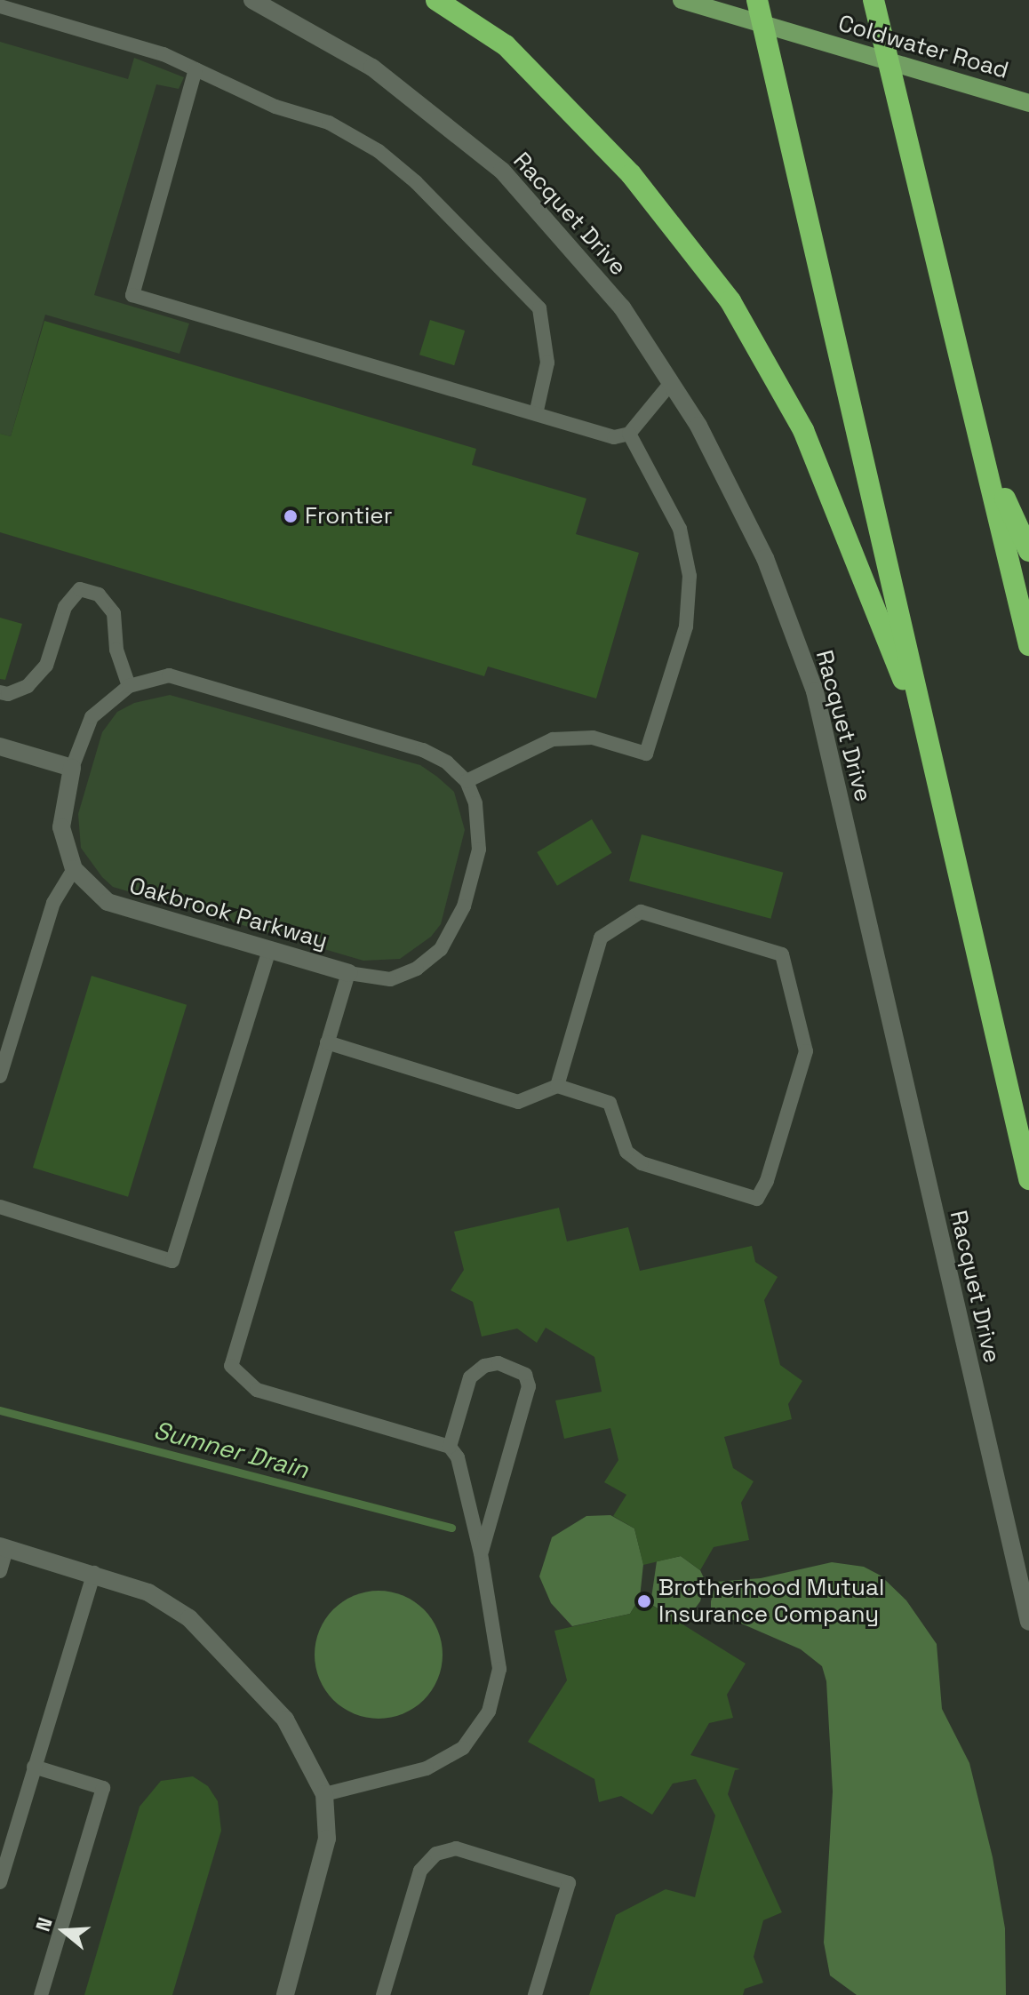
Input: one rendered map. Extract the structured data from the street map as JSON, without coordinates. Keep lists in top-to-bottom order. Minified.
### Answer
{"streets":{"main road":["Coldwater Road"],"street":["Racquet Drive","Oakbrook Parkway"]},"water":["Sumner Drain"],"places":["Frontier","Brotherhood Mutual Insurance Company"],"north":"left"}
